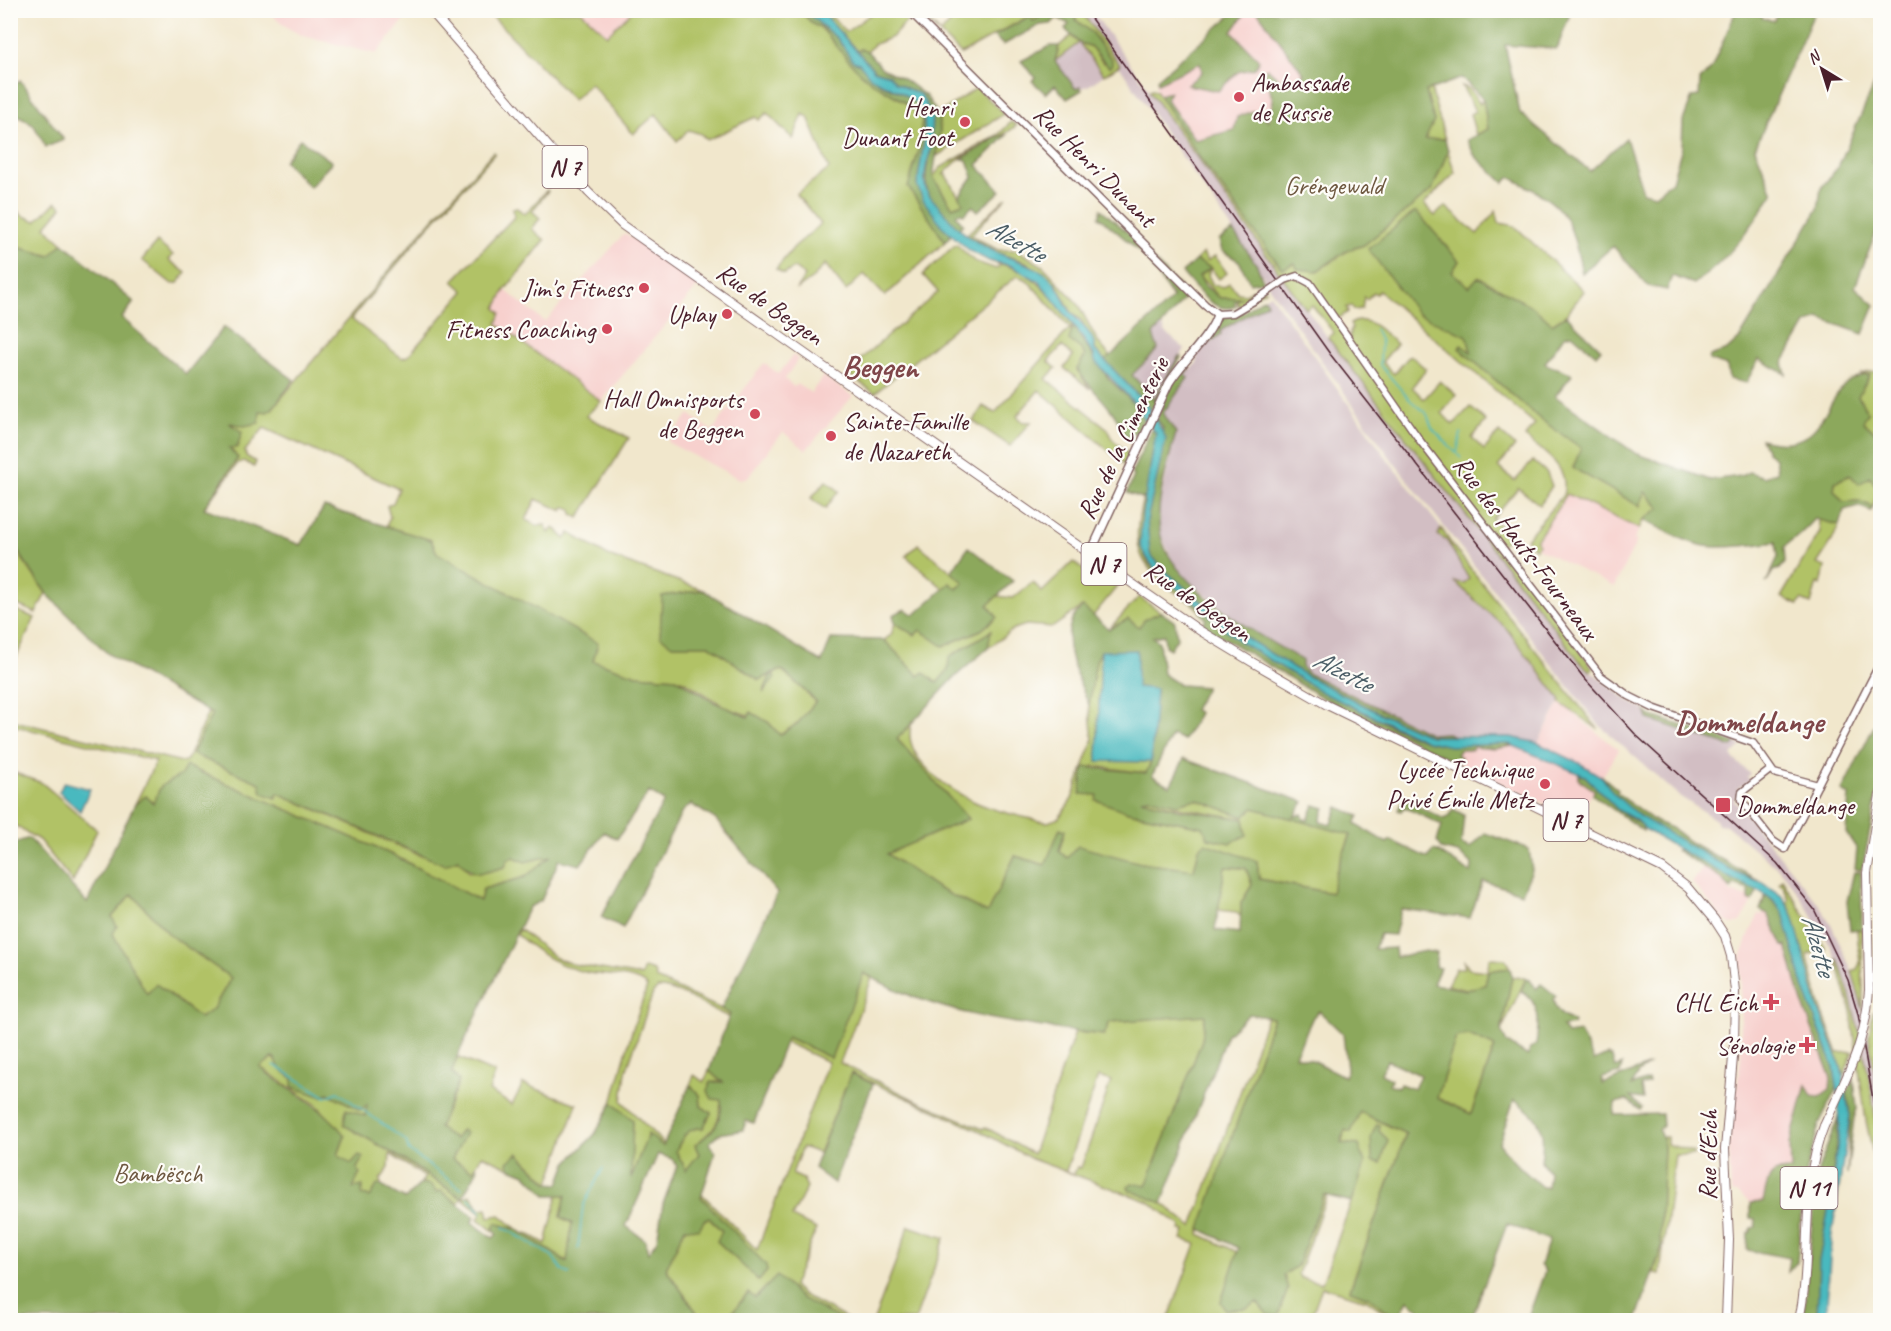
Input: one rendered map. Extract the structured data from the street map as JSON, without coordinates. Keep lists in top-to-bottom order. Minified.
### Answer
{"streets":{"main road":["Rue Henri Dunant","N 7","Rue de Beggen","Rue de la Cimenterie","Rue d'Eich","N 11"],"street":["Rue des Hauts-Fourneaux"]},"crossings":[["Rue Henri Dunant","Rue de la Cimenterie"],["Rue Henri Dunant","Rue des Hauts-Fourneaux"],["Rue de Beggen","Rue de la Cimenterie"],["Rue de Beggen","Rue d'Eich"],["Rue de la Cimenterie","Rue des Hauts-Fourneaux"]],"districts":["Beggen","Dommeldange"],"water":["Alzette"],"parks":["Gréngewald","Bambësch"],"places":{"other":["Ambassade de Russie","Henri Dunant Foot","Jim's Fitness","Uplay","Fitness Coaching","Hall Omnisports de Beggen","Sainte-Famille de Nazareth","Lycée Technique Privé Émile Metz"],"transit":["Dommeldange"],"health":["CHL Eich","Sénologie"]},"north":"top left"}
